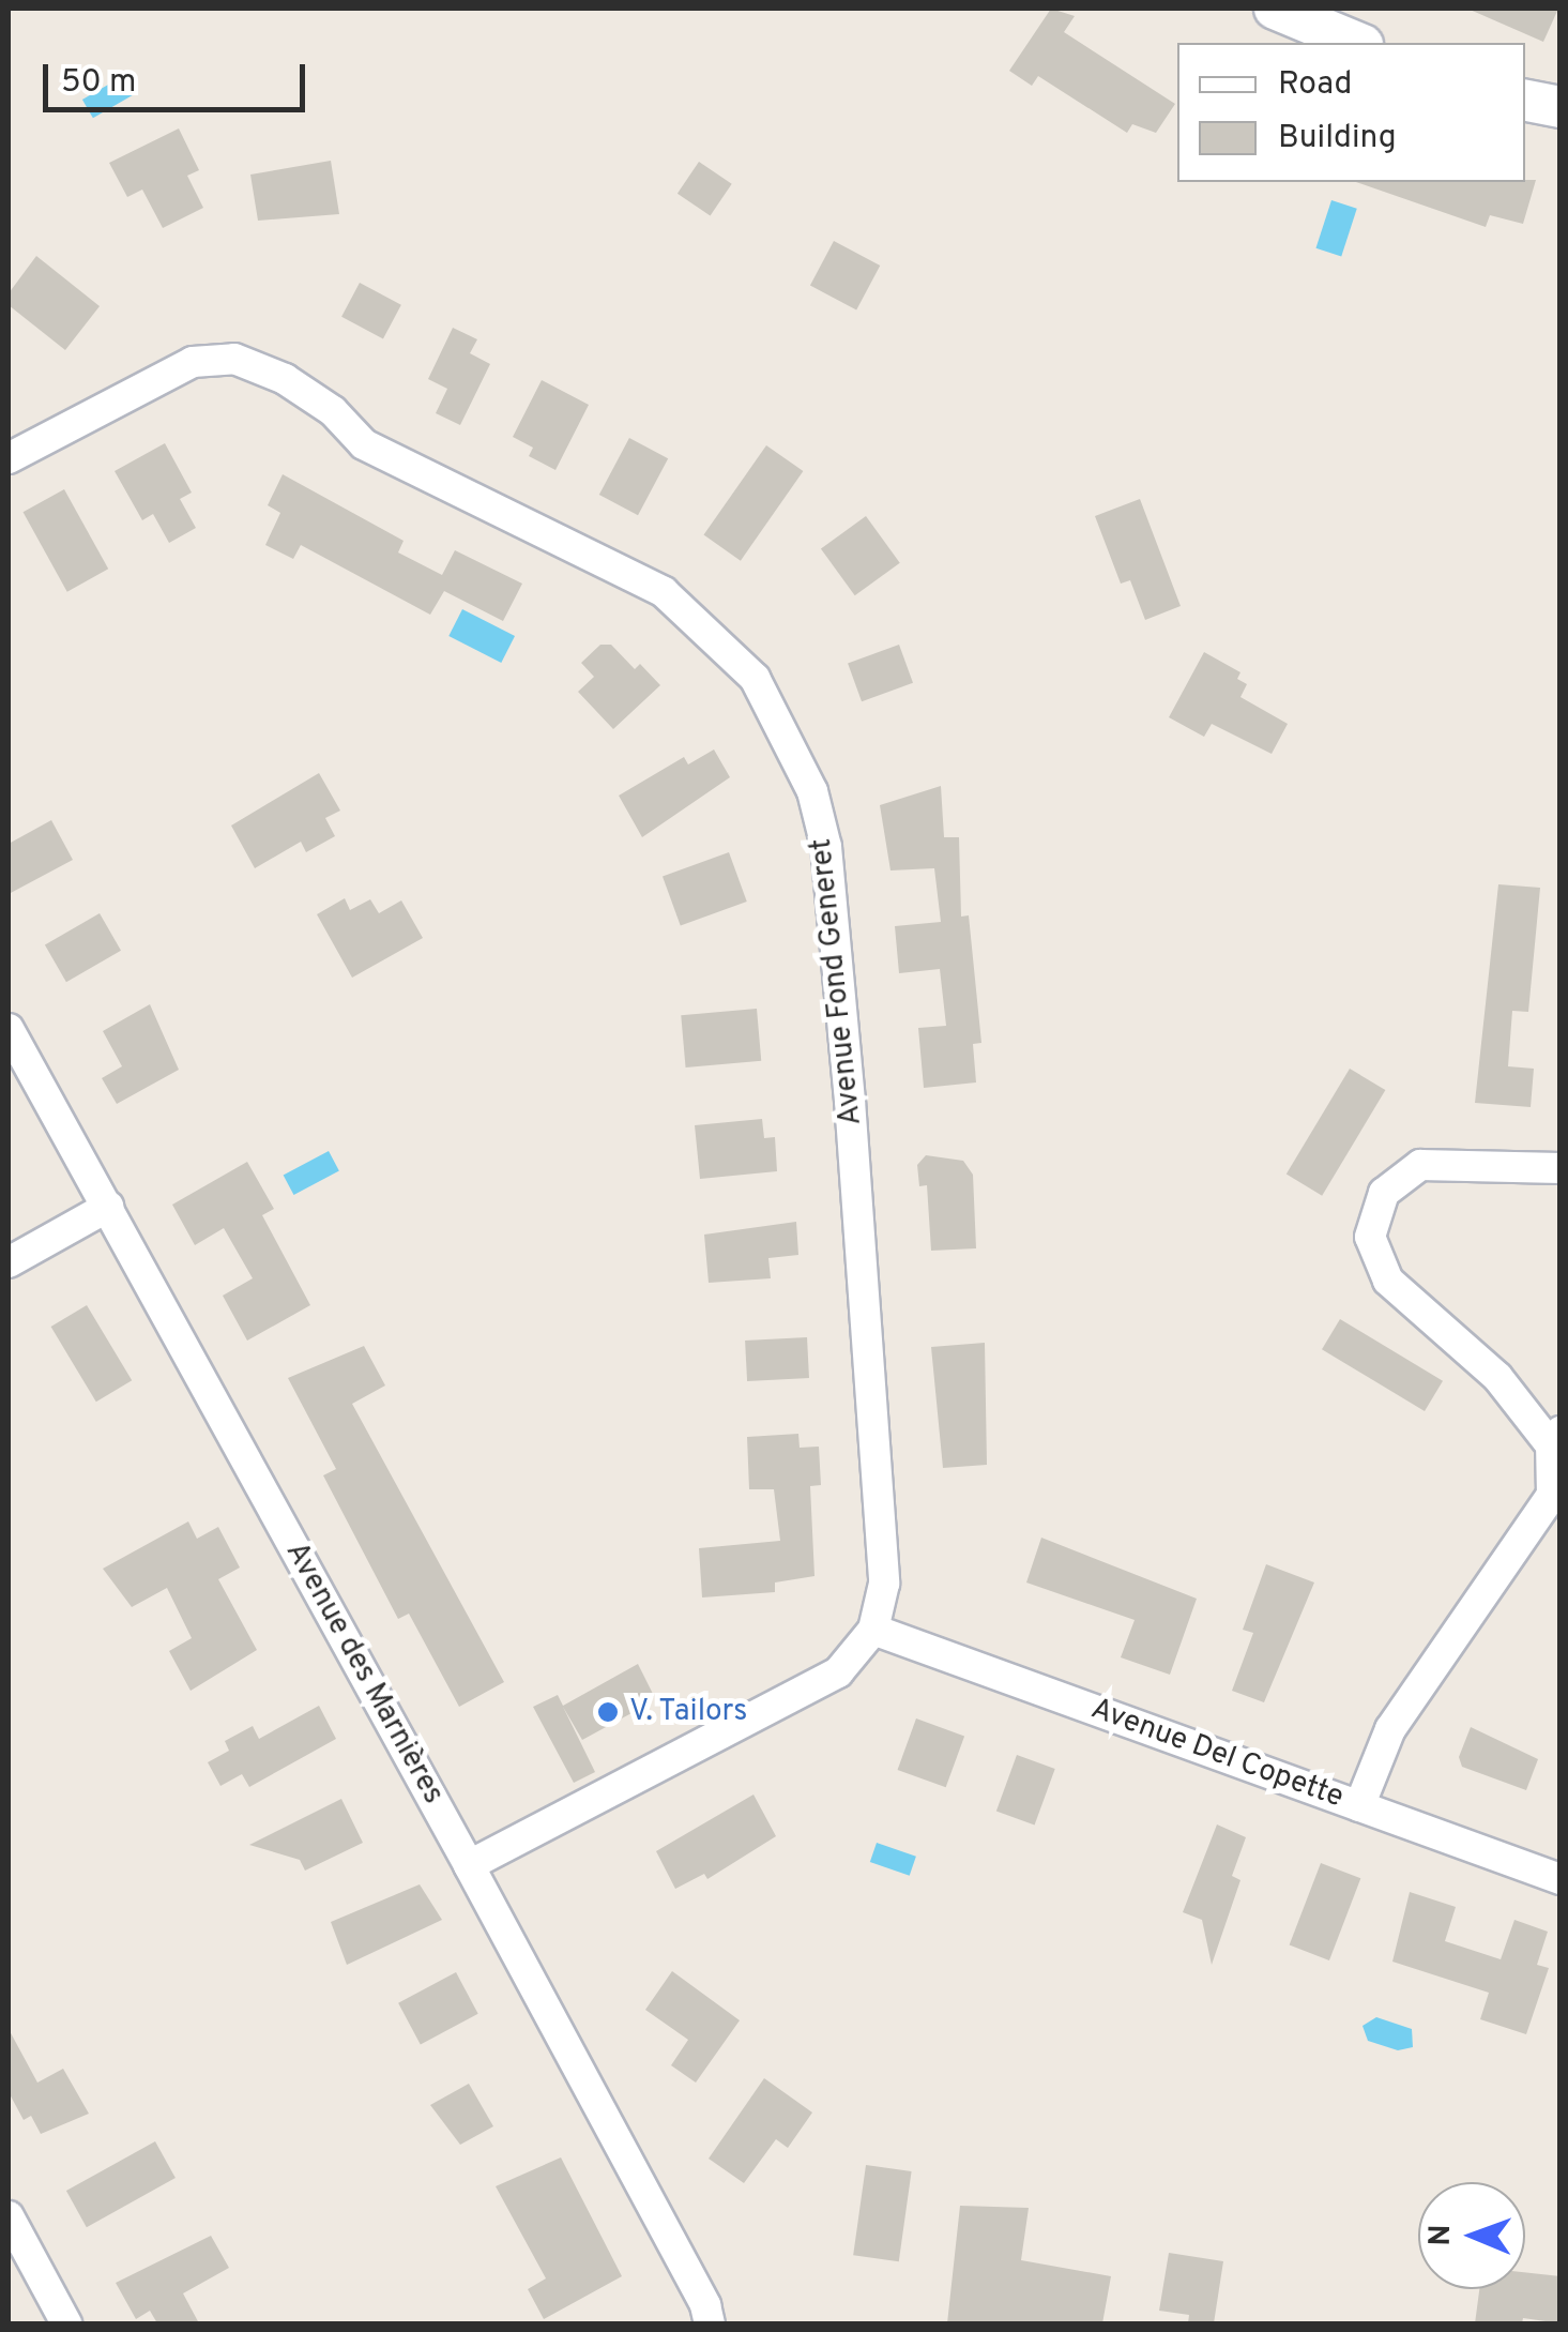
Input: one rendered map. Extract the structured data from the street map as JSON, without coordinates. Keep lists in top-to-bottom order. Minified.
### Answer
{"streets":{"street":["Avenue Fond Generet","Avenue des Marnières","Avenue Del Copette"]},"crossings":[["Avenue Fond Generet","Avenue des Marnières"],["Avenue Fond Generet","Avenue Del Copette"]],"places":["V. Tailors"],"legend":["Road","Building"],"scale_bar":"50 m","north":"left"}
